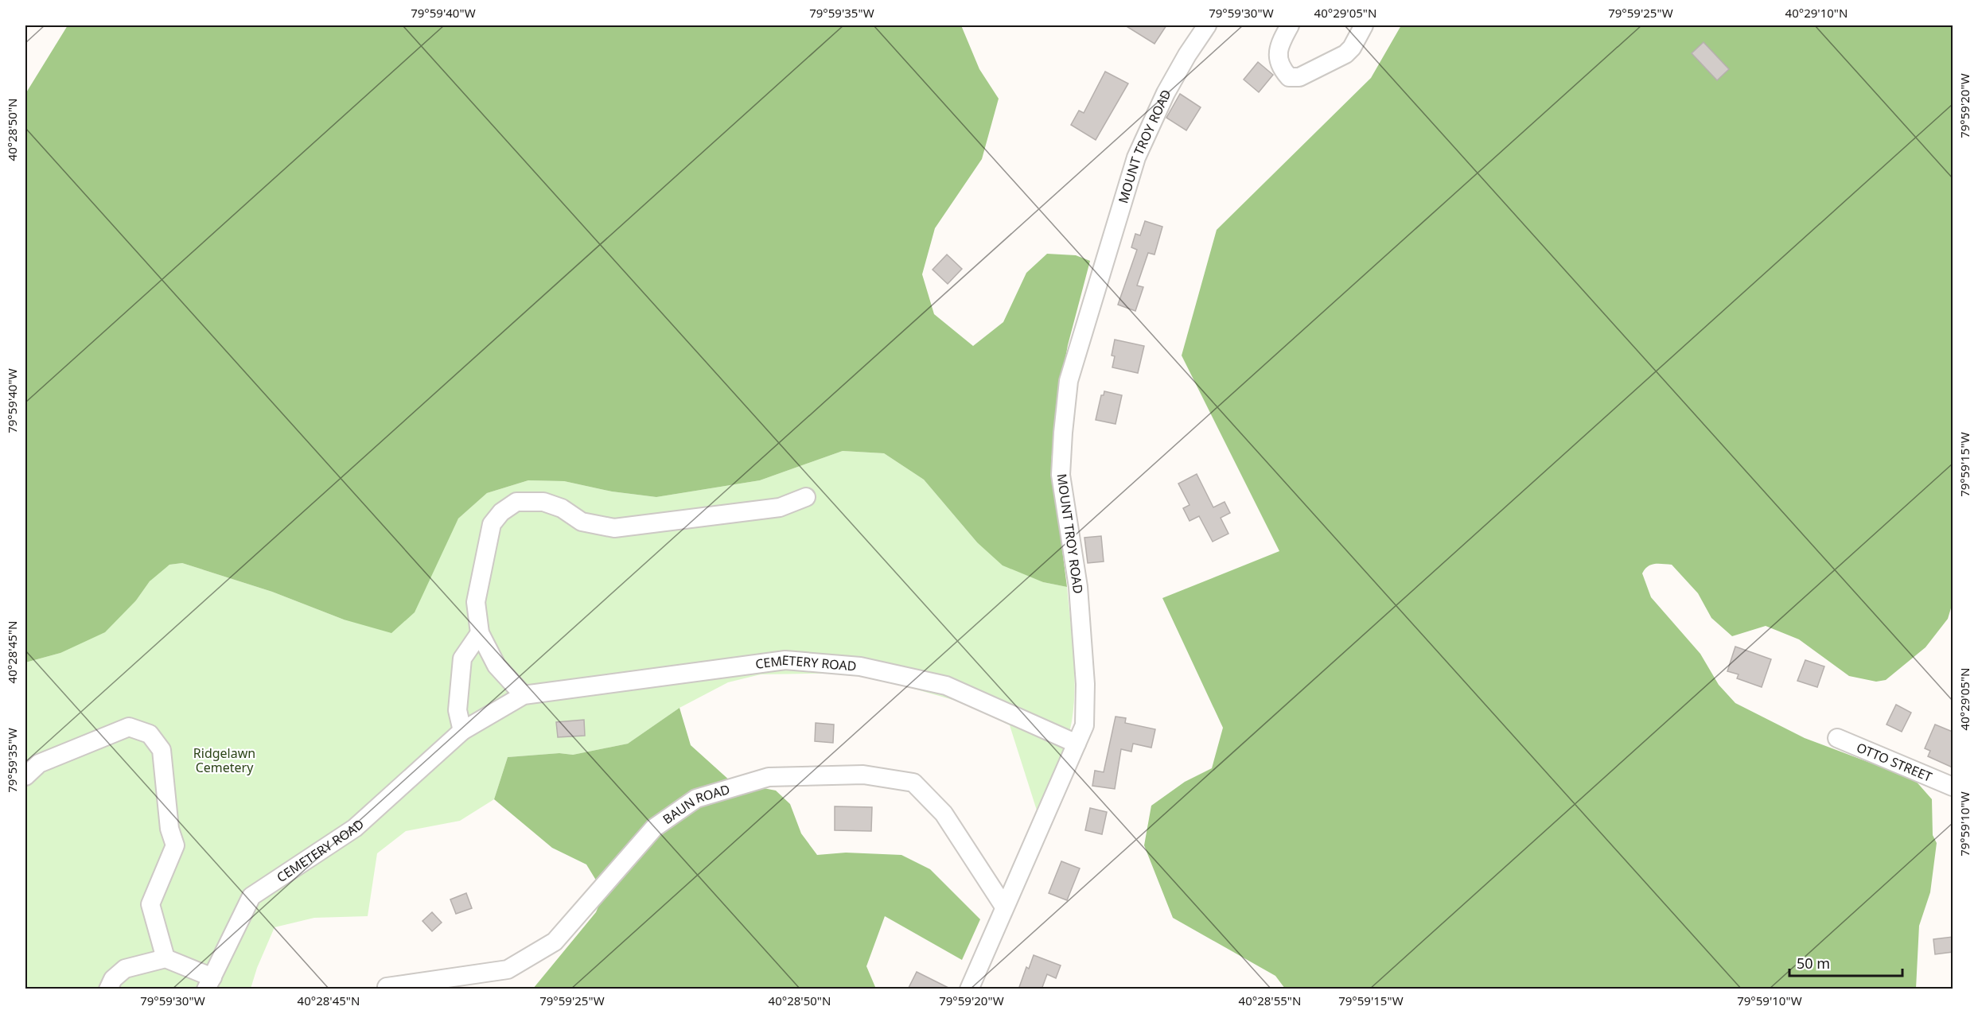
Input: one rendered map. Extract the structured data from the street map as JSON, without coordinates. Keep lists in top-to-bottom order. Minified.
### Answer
{"streets":{"street":["MOUNT TROY ROAD","CEMETERY ROAD","OTTO STREET","BAUN ROAD"]},"crossings":[["MOUNT TROY ROAD","CEMETERY ROAD"],["MOUNT TROY ROAD","BAUN ROAD"]],"parks":["Ridgelawn Cemetery"],"scale_bar":"50 m","coordinates":["79°59'40\"W","79°59'35\"W","79°59'30\"W","40°29'05\"N","79°59'25\"W","40°29'10\"N","79°59'20\"W","40°28'50\"N","79°59'15\"W","40°28'45\"N","79°59'10\"W","40°28'55\"N"]}
